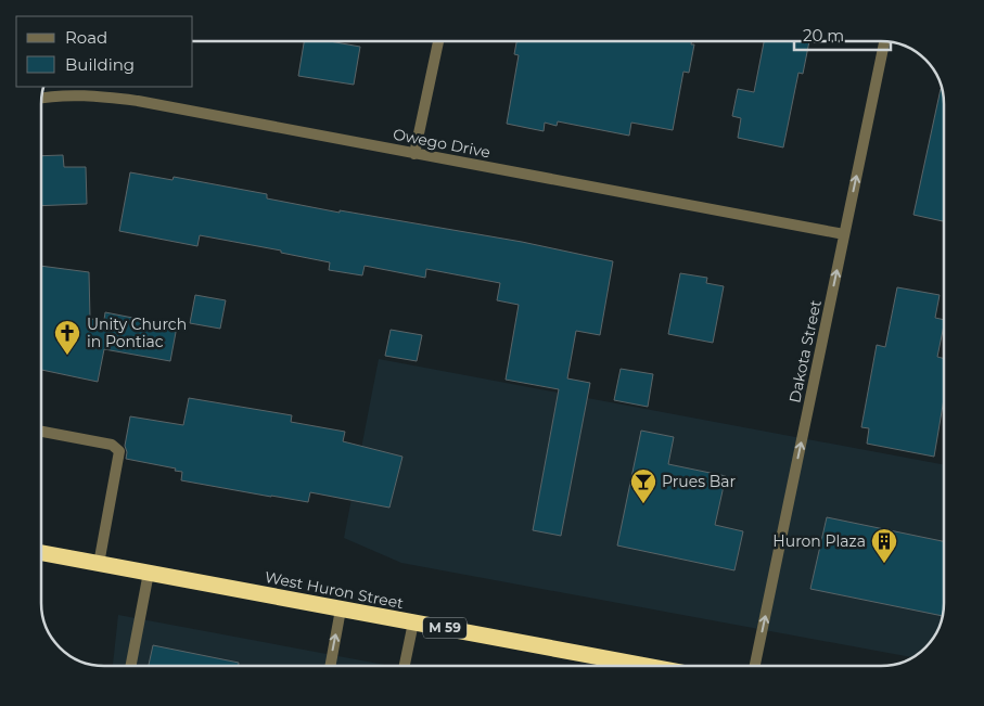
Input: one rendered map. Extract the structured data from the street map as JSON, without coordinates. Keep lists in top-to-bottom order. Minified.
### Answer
{"streets":{"highway":["West Huron Street","M 59"],"street":["Owego Drive","Dakota Street"]},"crossings":[["Owego Drive","Dakota Street"]],"one_way":["Dakota Street"],"places":{"church":["Unity Church in Pontiac"],"bar":["Prues Bar"],"building":["Huron Plaza"]},"legend":["Road","Building"],"scale_bar":"20 m"}
